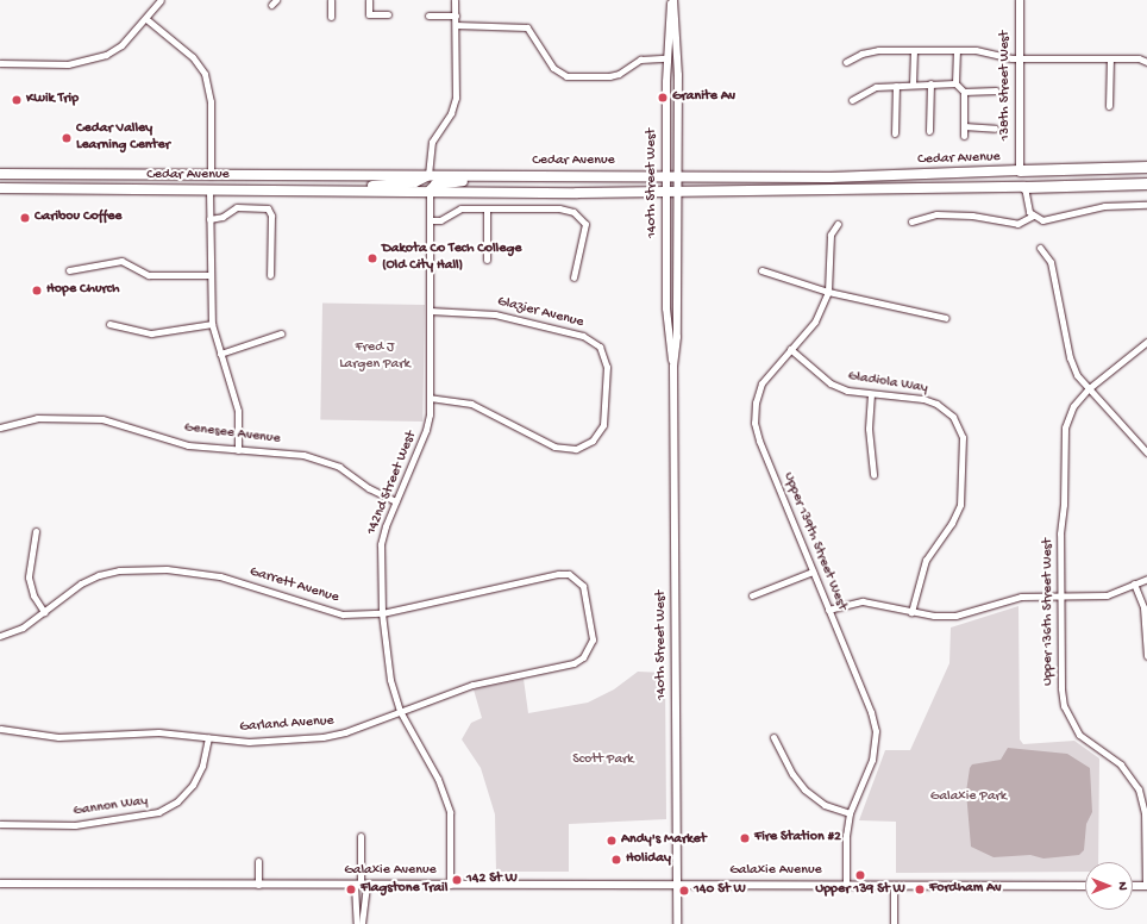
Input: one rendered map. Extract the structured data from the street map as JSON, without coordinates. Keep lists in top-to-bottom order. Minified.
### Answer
{"streets":{"highway":["Cedar Avenue"],"street":["138th Street West","140th Street West","Glazier Avenue","Gladiola Way","Genesee Avenue","142nd Street West","Upper 139th Street West","Garrett Avenue","Upper 136th Street West","Garland Avenue","Gannon Way","Galaxie Avenue"]},"crossings":[["138th Street West","Cedar Avenue"],["Cedar Avenue","140th Street West"],["Cedar Avenue","142nd Street West"],["140th Street West","Galaxie Avenue"],["Glazier Avenue","142nd Street West"],["Gladiola Way","Upper 139th Street West"],["Genesee Avenue","142nd Street West"],["142nd Street West","Garrett Avenue"],["142nd Street West","Garland Avenue"],["142nd Street West","Galaxie Avenue"],["Upper 139th Street West","Galaxie Avenue"],["Garrett Avenue","Garland Avenue"],["Garland Avenue","Gannon Way"]],"parks":["Fred J Largen Park","Scott Park","Galaxie Park"],"places":["Granite Av","Kwik Trip","Cedar Valley Learning Center","Caribou Coffee","Dakota Co Tech College (Old City Hall)","Hope Church","Fire Station #2","Andy's Market","Holiday","Upper 139 St W","142 St W","Flagstone Trail","Fordham Av","140 St W"],"north":"right"}
